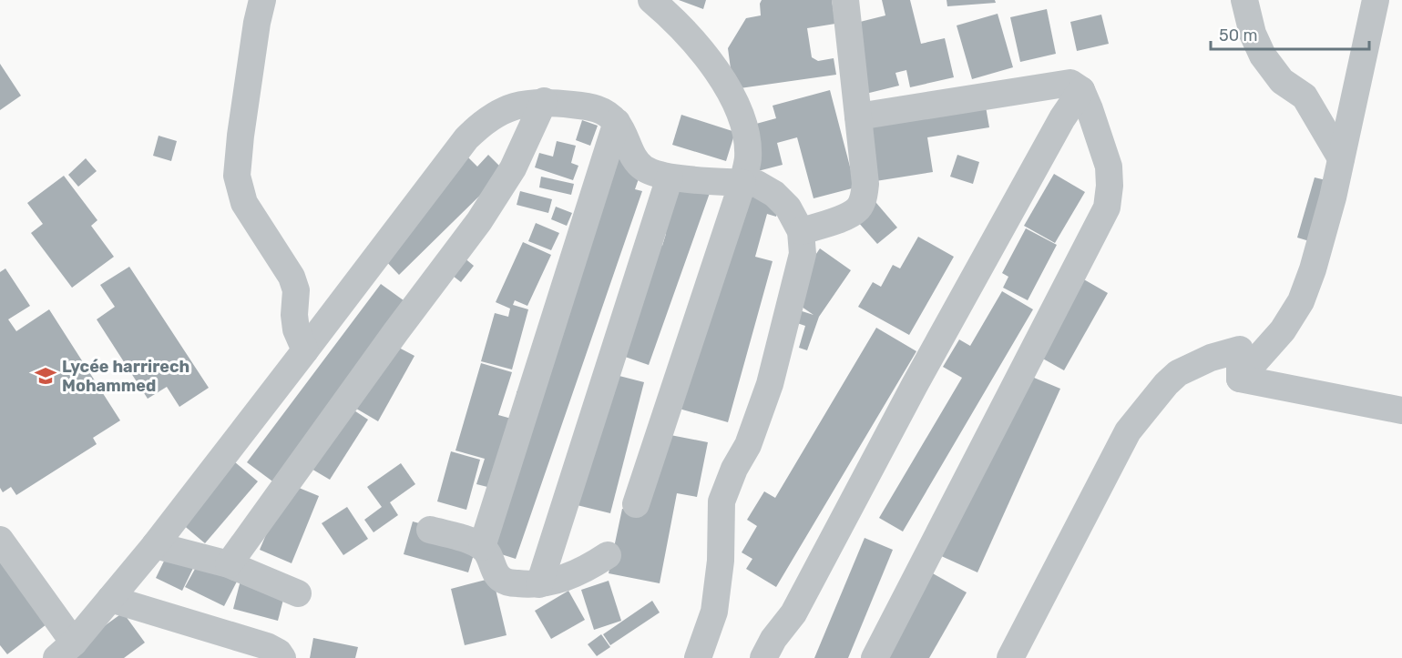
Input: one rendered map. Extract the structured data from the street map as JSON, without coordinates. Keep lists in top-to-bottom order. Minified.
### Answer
{"places":{"school or university":["Lycée harrirech Mohammed"]},"scale_bar":"50 m"}
